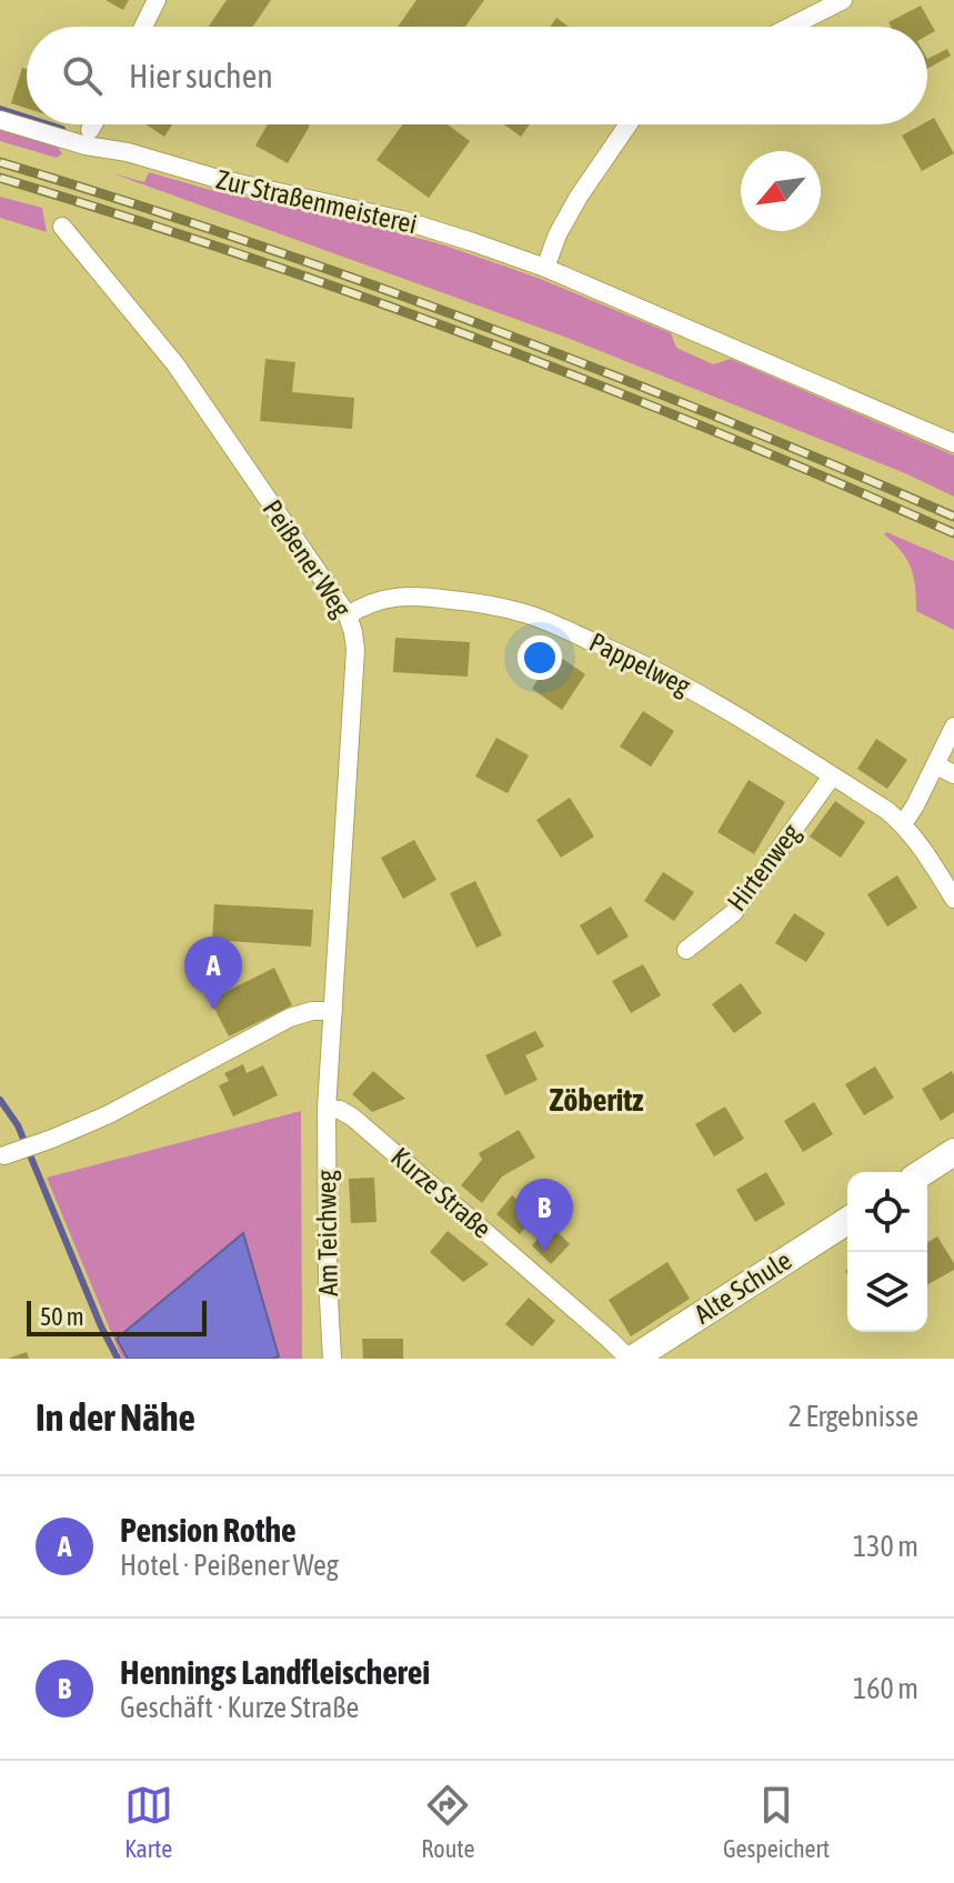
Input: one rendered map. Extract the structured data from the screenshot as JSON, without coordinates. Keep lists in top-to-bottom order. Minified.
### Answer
{"streets":{"street":["Zur Straßenmeisterei","Peißener Weg","Pappelweg","Hirtenweg","Kurze Straße","Am Teichweg","Alte Schule"]},"crossings":[["Peißener Weg","Pappelweg"],["Peißener Weg","Kurze Straße"],["Peißener Weg","Am Teichweg"],["Pappelweg","Hirtenweg"],["Kurze Straße","Am Teichweg"],["Kurze Straße","Alte Schule"]],"districts":["Zöberitz"],"scale_bar":"50 m","north":"bottom left","page":{"search":"Hier suchen","pins":["A","B"],"scale":"50 m","heading":["In der Nähe","2 Ergebnisse"],"list":[{"mark":"A","name":"Pension Rothe","note":"Hotel · Peißener Weg","value":"130 m"},{"mark":"B","name":"Hennings Landfleischerei","note":"Geschäft · Kurze Straße","value":"160 m"}],"nav":["Karte","Route","Gespeichert"]}}
